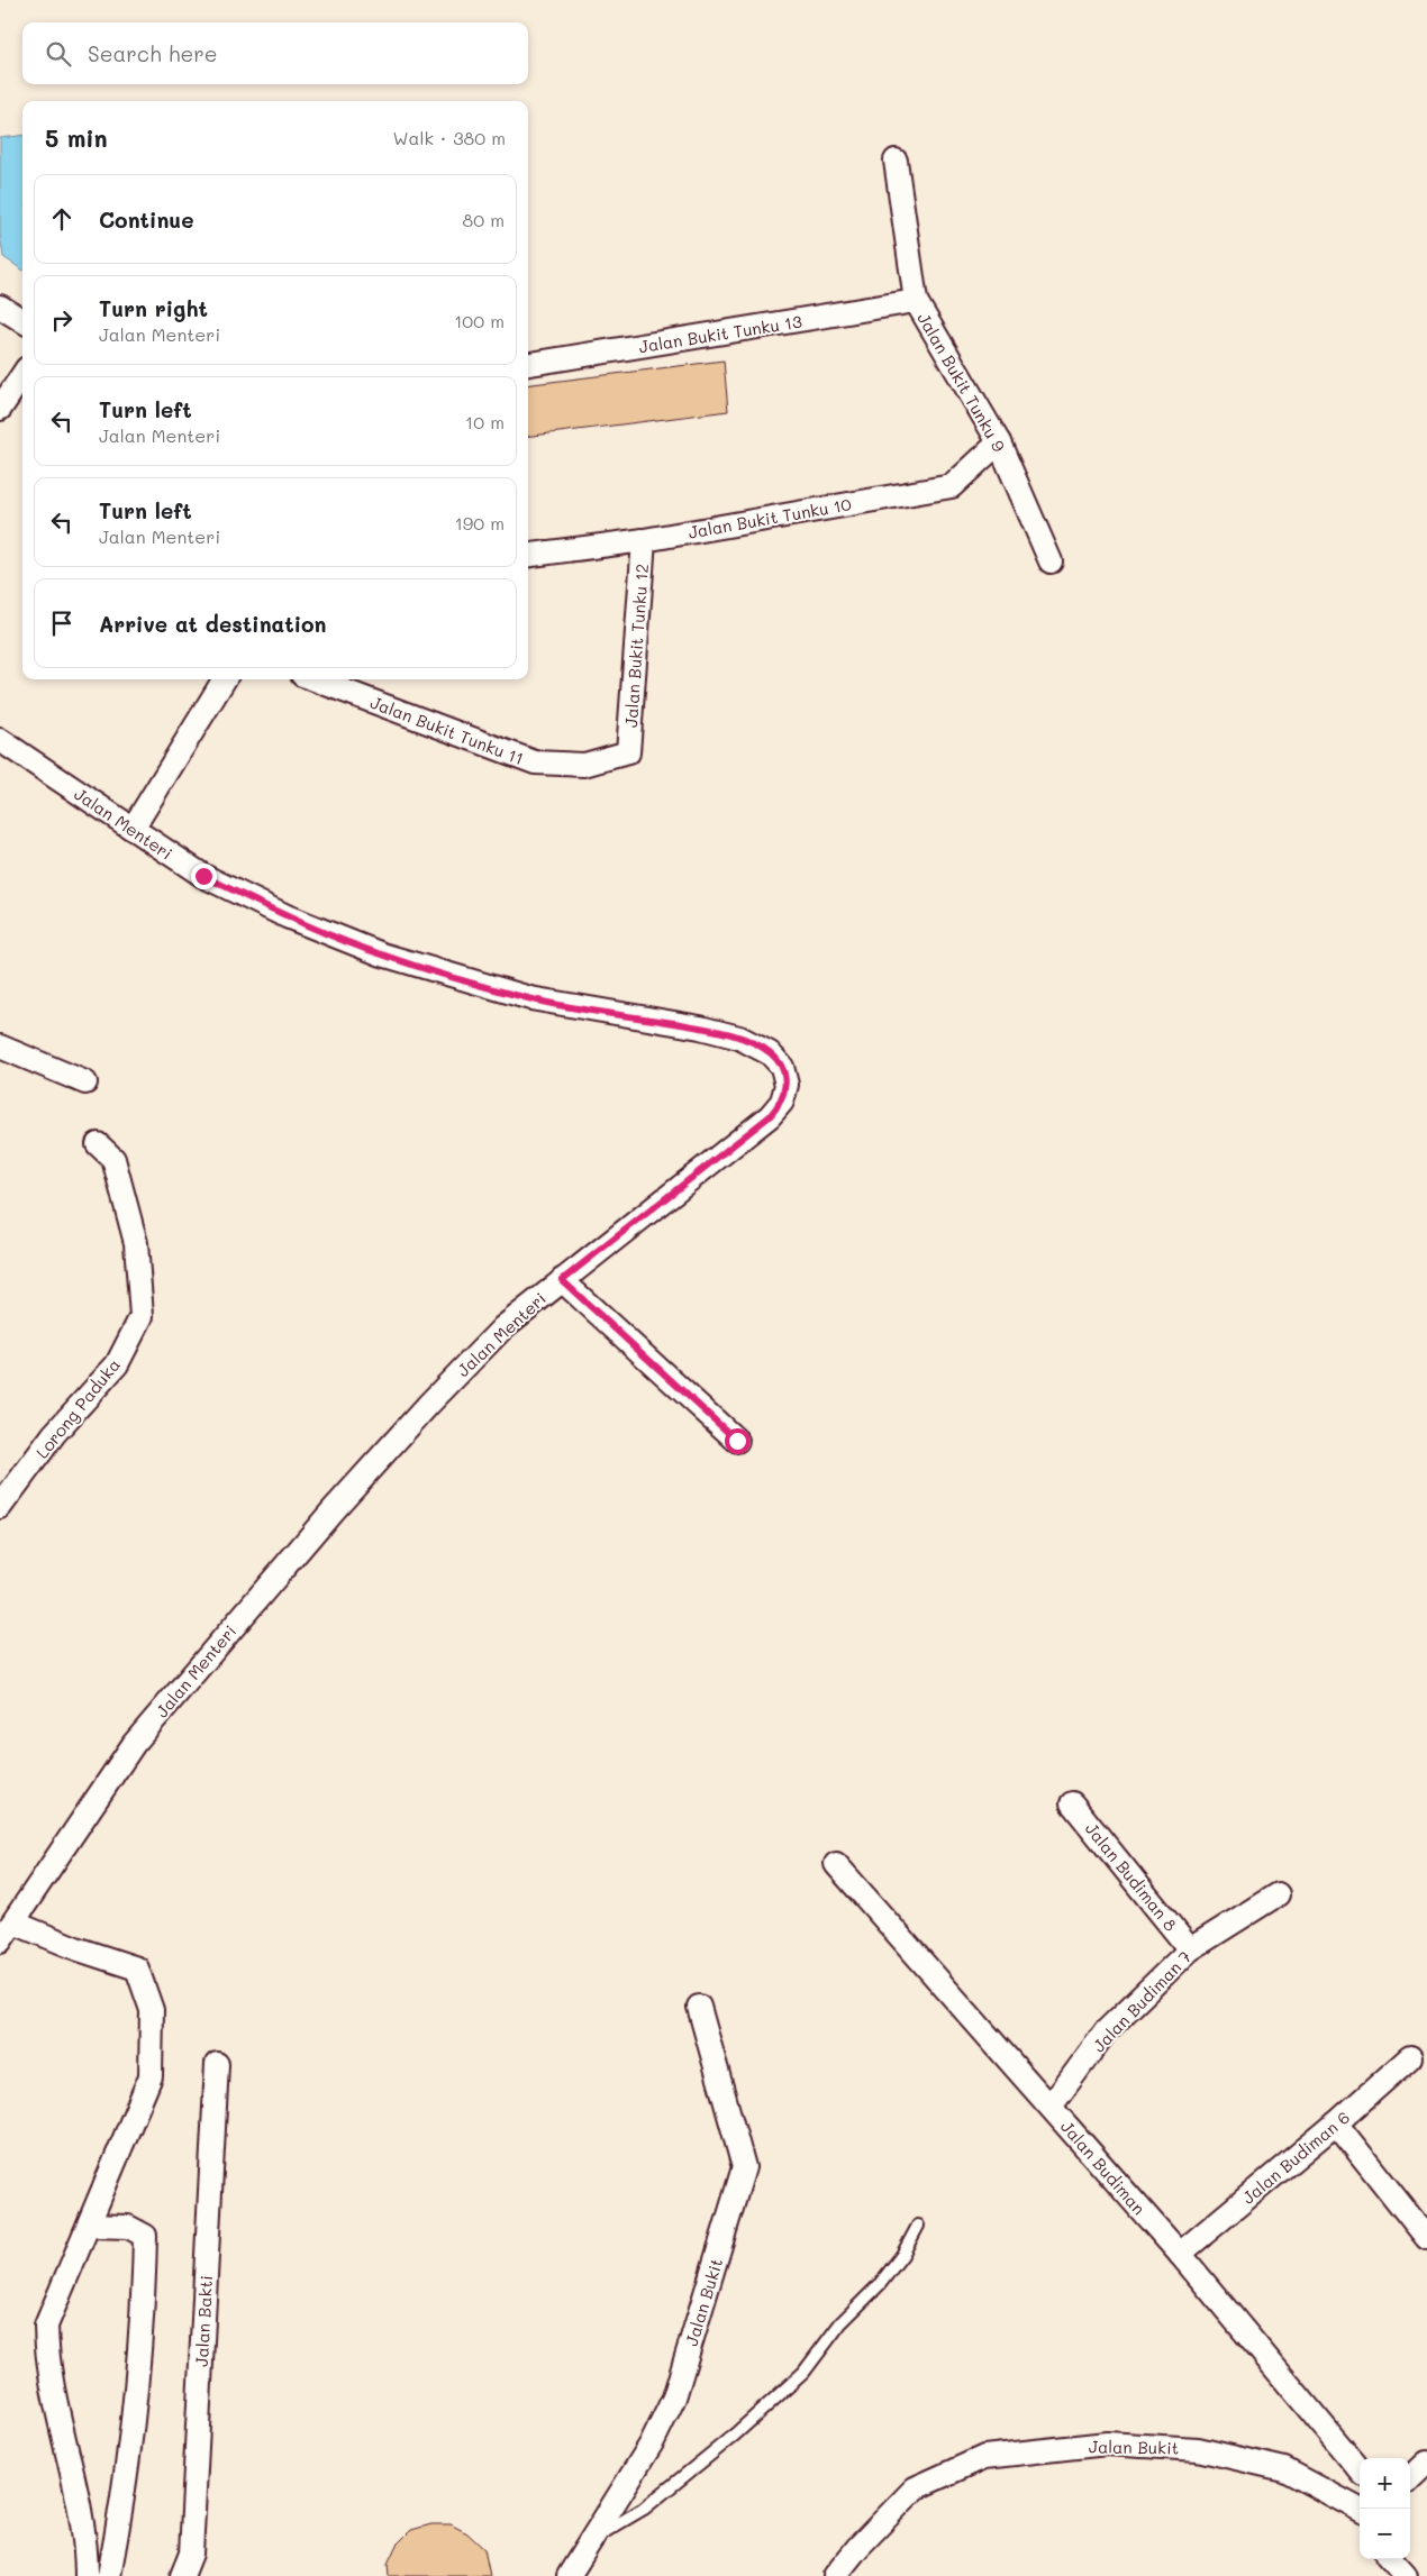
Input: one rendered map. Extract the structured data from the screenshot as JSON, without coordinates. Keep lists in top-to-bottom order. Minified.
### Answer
{"streets":{"street":["Jalan Bukit Tunku 13","Jalan Bukit Tunku 9","Jalan Bukit Tunku 10","Jalan Bukit Tunku 12","Jalan Bukit Tunku 11","Jalan Menteri","Lorong Paduka","Jalan Budiman 8","Jalan Budiman 7","Jalan Budiman 6","Jalan Budiman","Jalan Bukit","Jalan Bakti"]},"crossings":[["Jalan Bukit Tunku 13","Jalan Bukit Tunku 9"],["Jalan Bukit Tunku 9","Jalan Bukit Tunku 10"],["Jalan Bukit Tunku 10","Jalan Bukit Tunku 12"],["Jalan Bukit Tunku 12","Jalan Bukit Tunku 11"],["Jalan Budiman 8","Jalan Budiman 7"],["Jalan Budiman 7","Jalan Budiman"],["Jalan Budiman 6","Jalan Budiman"]],"page":{"search":"Search here","heading":["5 min","Walk · 380 m"],"list":[["Continue","80 m"],["Turn right","Jalan Menteri","100 m"],["Turn left","Jalan Menteri","10 m"],["Turn left","Jalan Menteri","190 m"],"Arrive at destination"],"map_buttons":["+","−"]}}
